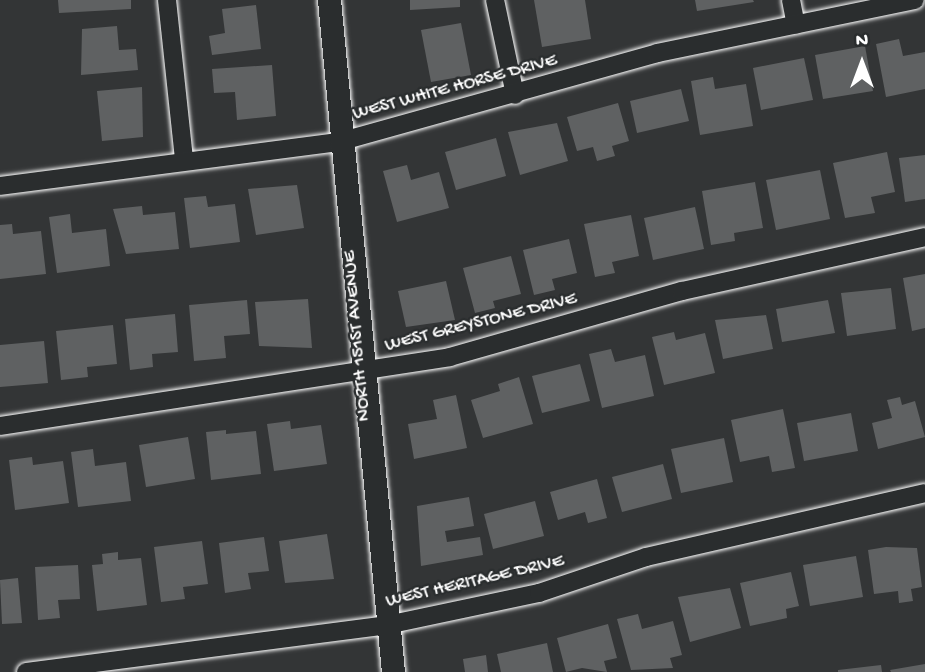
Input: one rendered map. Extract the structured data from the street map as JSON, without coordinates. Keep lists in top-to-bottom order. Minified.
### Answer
{"streets":{"street":["WEST WHITE HORSE DRIVE","WEST GREYSTONE DRIVE","NORTH 151ST AVENUE","WEST HERITAGE DRIVE"]},"crossings":[["WEST WHITE HORSE DRIVE","NORTH 151ST AVENUE"],["WEST GREYSTONE DRIVE","NORTH 151ST AVENUE"],["NORTH 151ST AVENUE","WEST HERITAGE DRIVE"]],"north":"top"}
